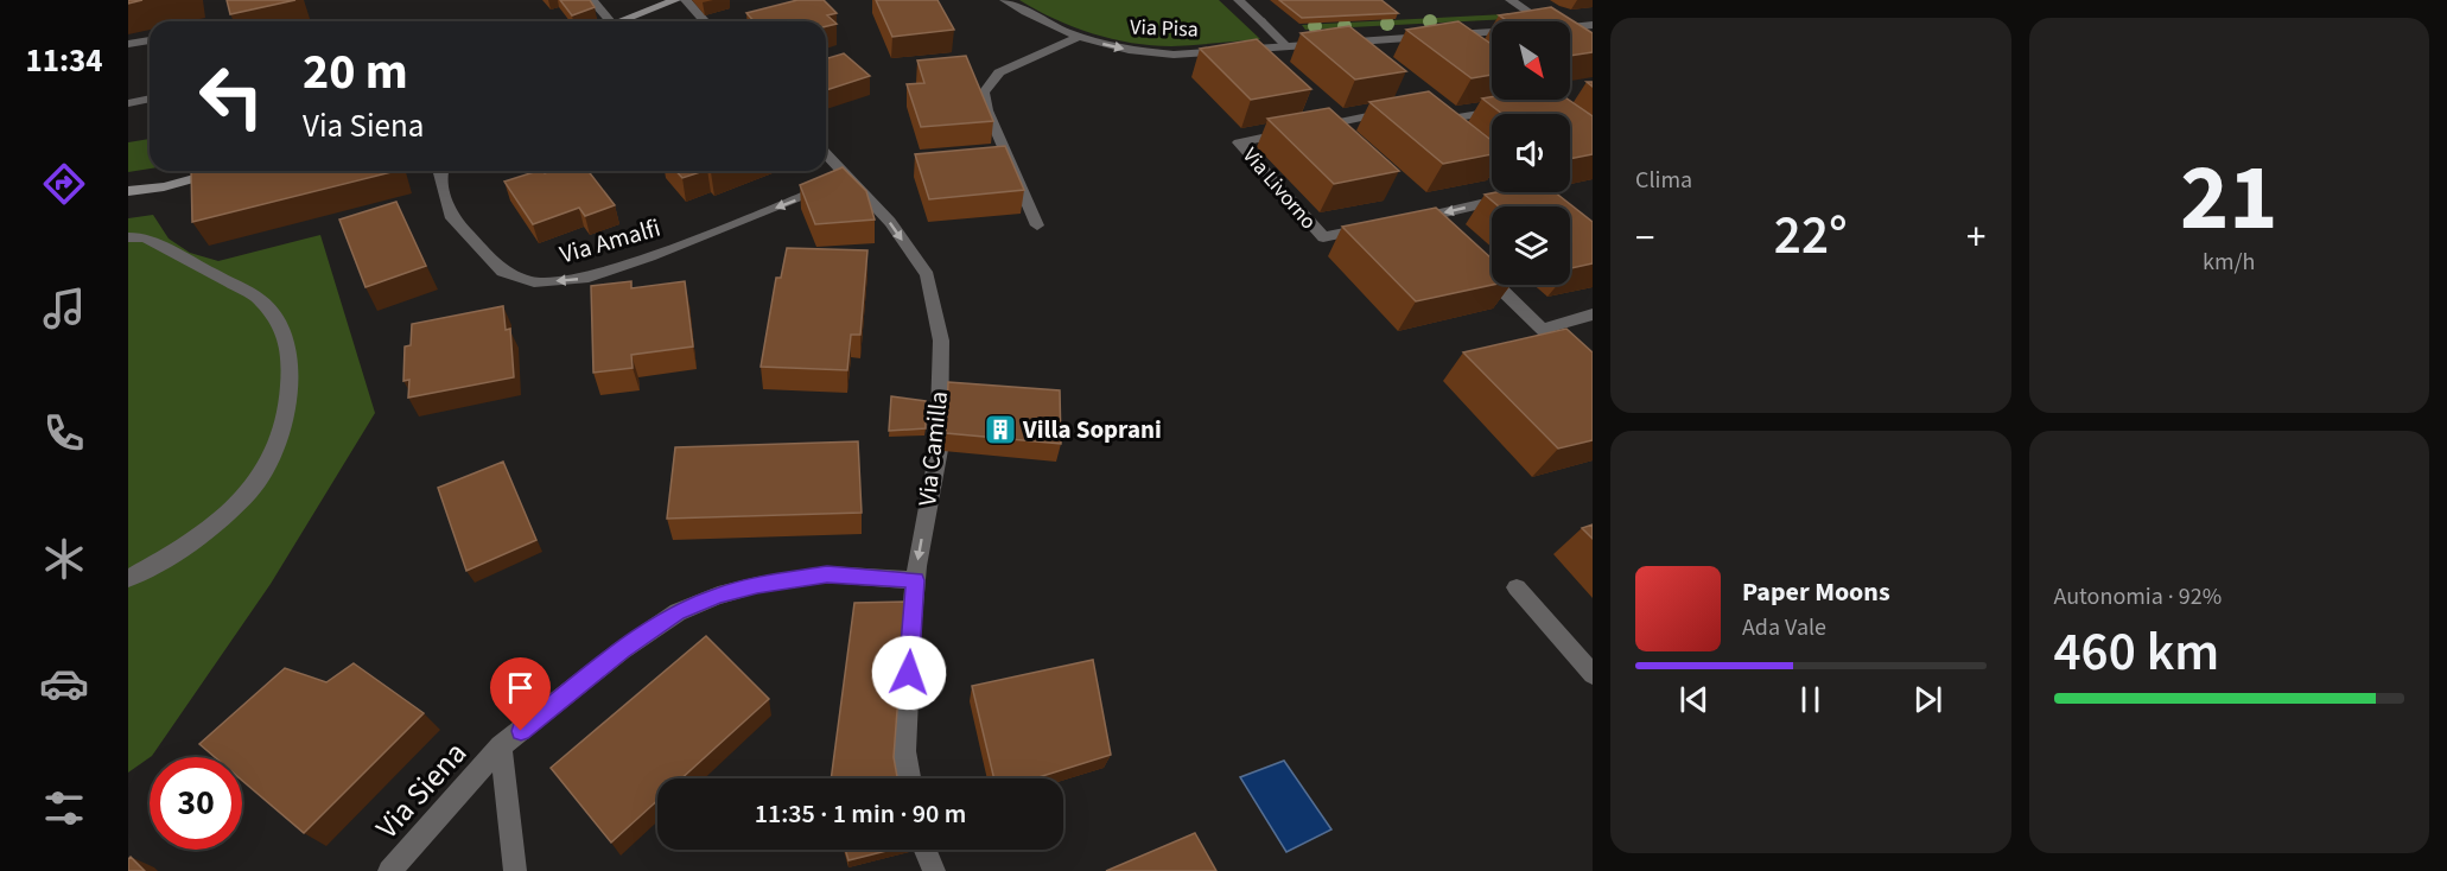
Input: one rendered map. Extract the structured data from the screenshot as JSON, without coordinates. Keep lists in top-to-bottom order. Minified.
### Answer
{"streets":{"street":["Via Pisa","Via Livorno","Via Amalfi","Via Camilla","Via Siena"]},"crossings":[["Via Amalfi","Via Camilla"],["Via Camilla","Via Siena"]],"one_way":["Via Pisa","Via Amalfi","Via Camilla"],"places":{"building":["Villa Soprani"]},"north":"bottom right","page":{"tabs":"11:34","tile":["Clima",["21","km/h"],["Autonomia · 92%","460 km"]],"turn":["20 m","Via Siena"],"heat":["−","22°","+"],"song":["Paper Moons","Ada Vale"],"limit":"30","trip":"11:35 · 1 min · 90 m"}}
